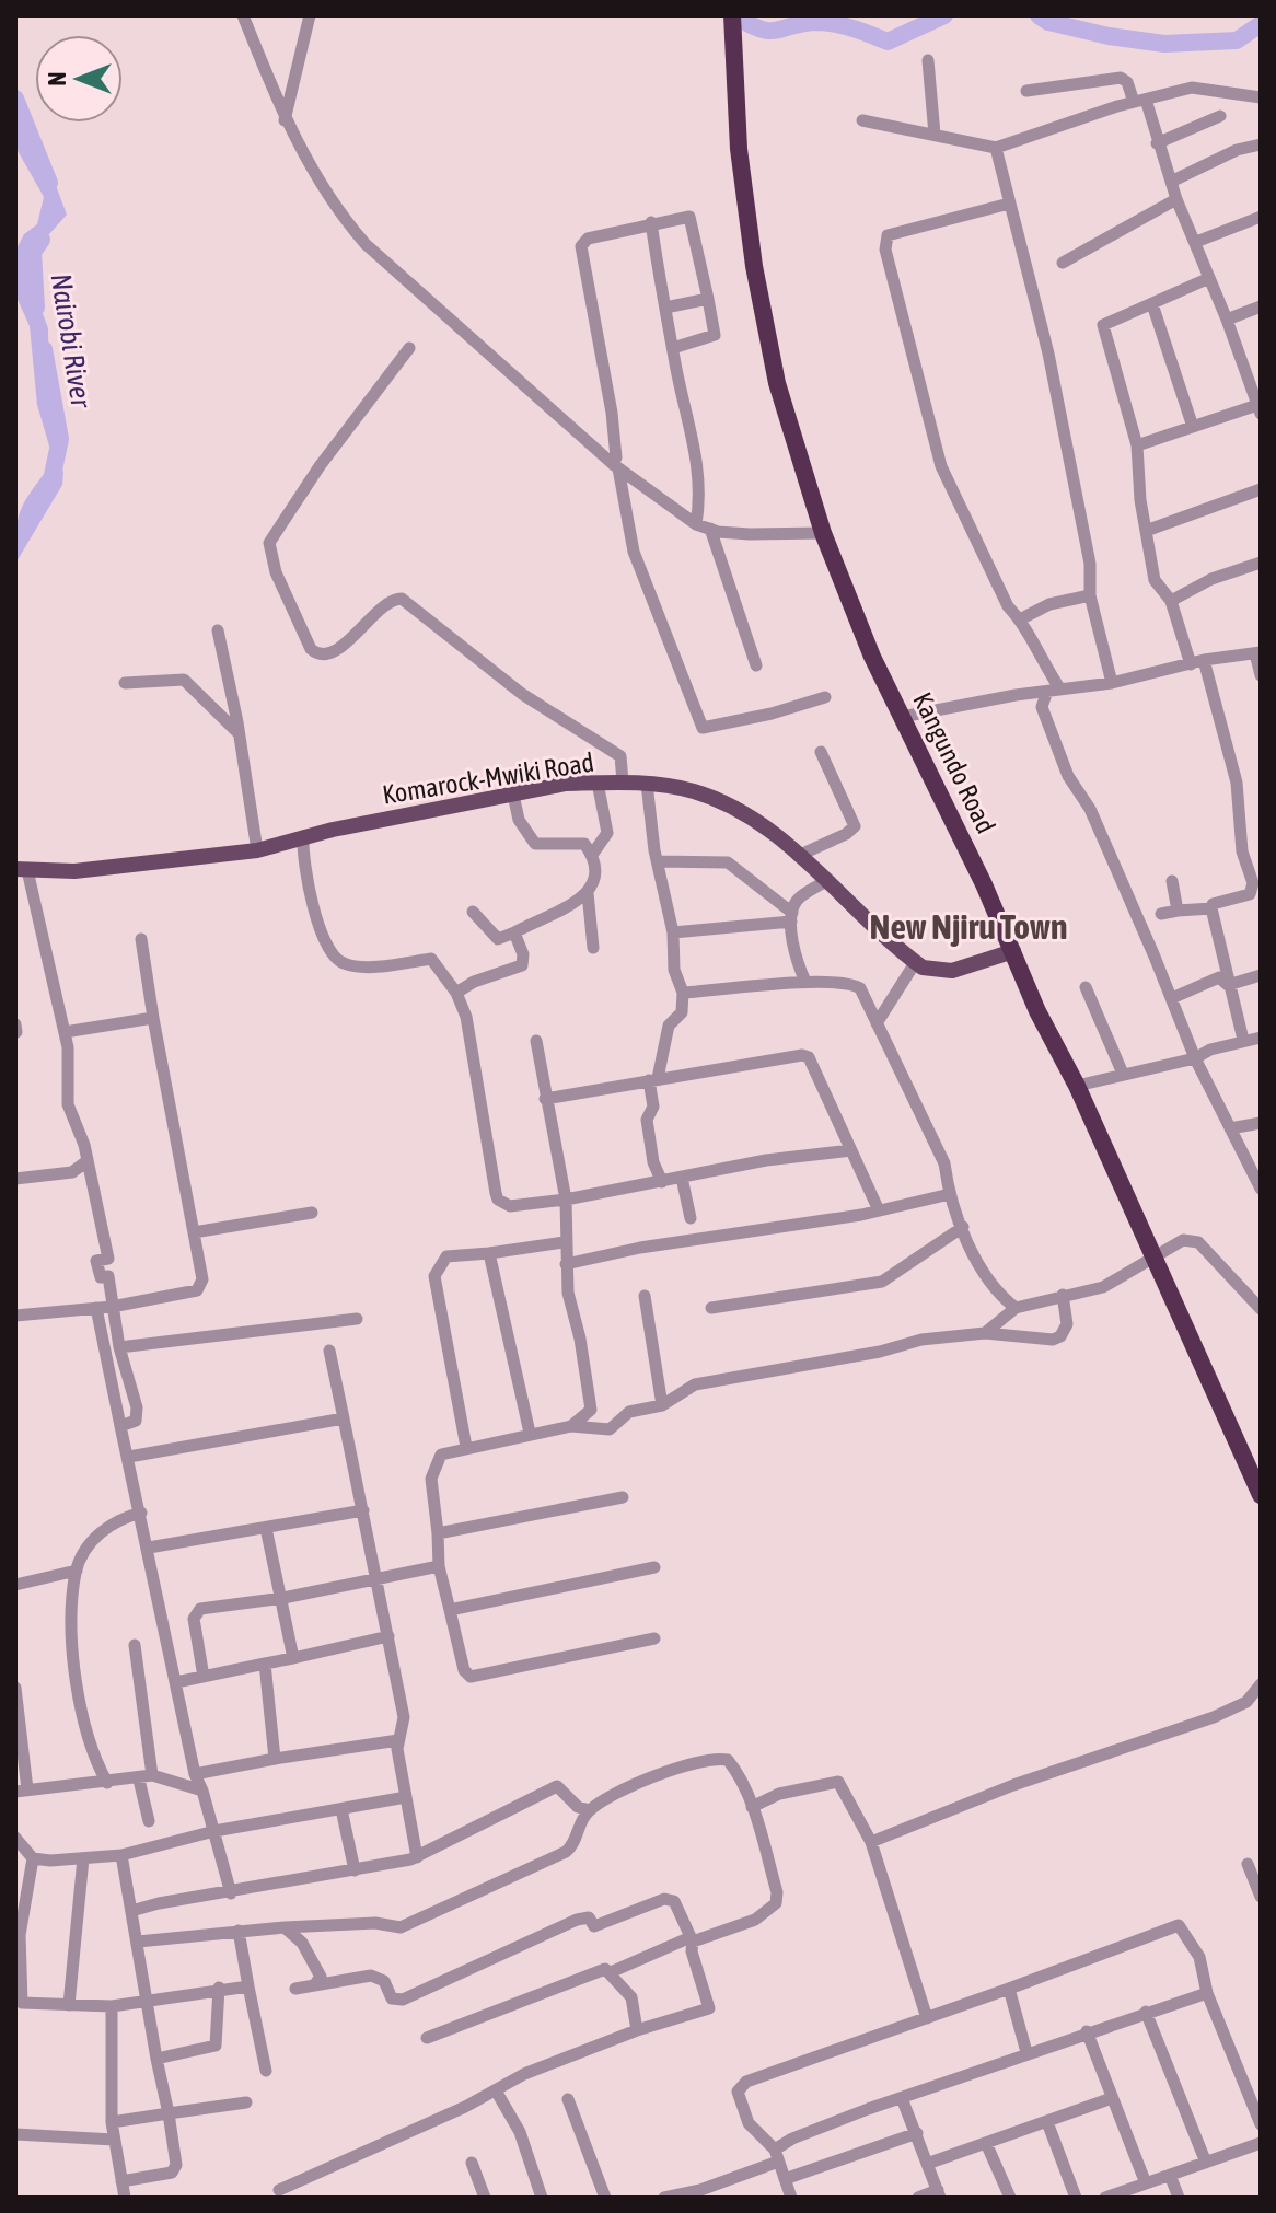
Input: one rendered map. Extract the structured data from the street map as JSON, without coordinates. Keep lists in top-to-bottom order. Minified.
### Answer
{"streets":{"highway":["Kangundo Road"],"main road":["Komarock-Mwiki Road"]},"districts":["New Njiru Town"],"water":["Nairobi River"],"north":"left"}
